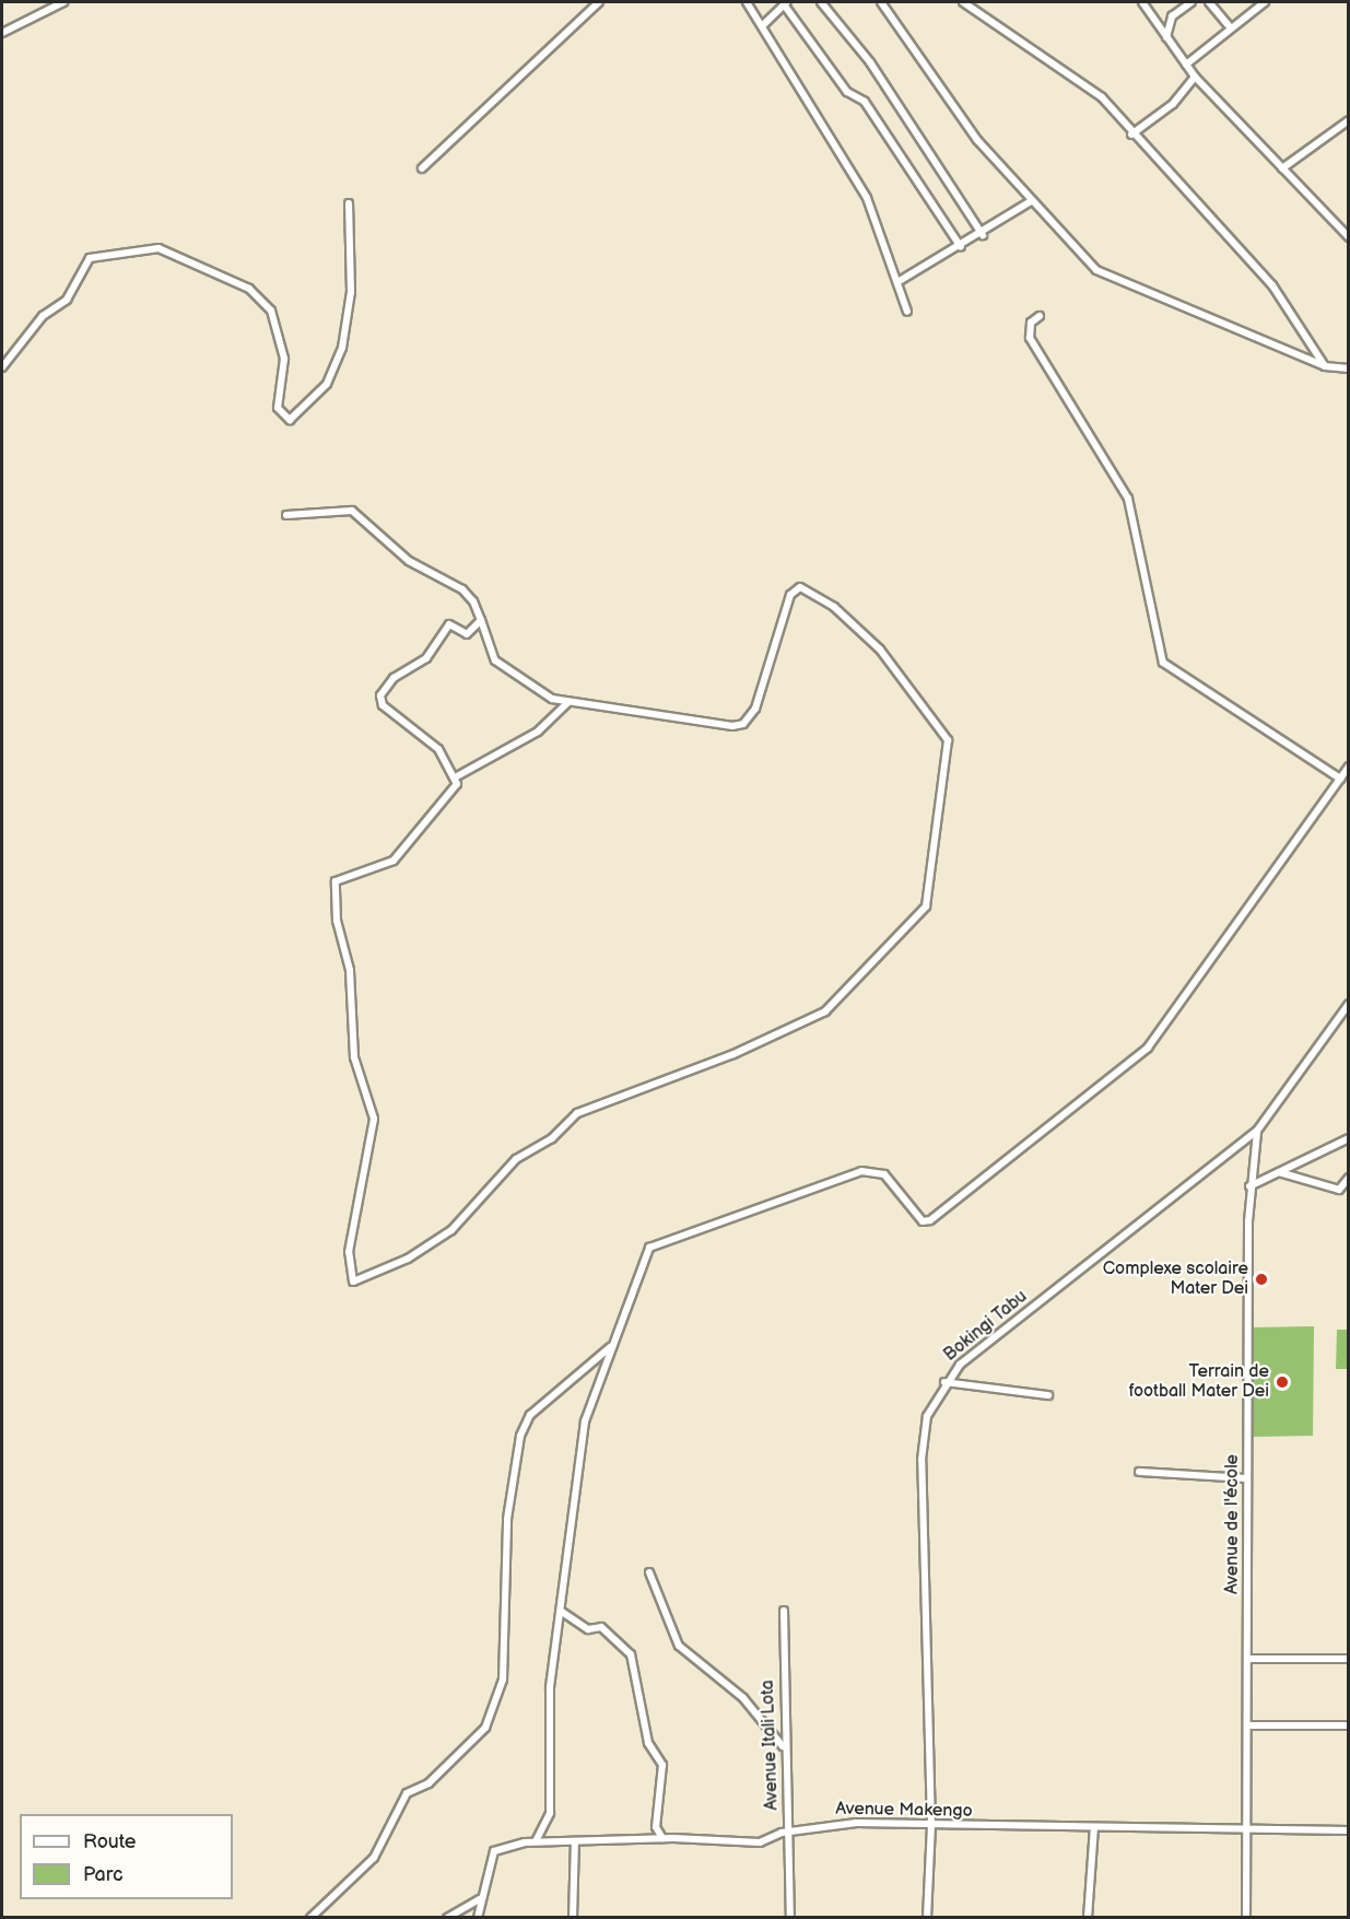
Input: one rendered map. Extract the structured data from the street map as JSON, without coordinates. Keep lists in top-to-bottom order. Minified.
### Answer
{"streets":{"street":["Bokingi Tabu","Avenue de l'école","Avenue Itali Lota","Avenue Makengo"]},"crossings":[["Bokingi Tabu","Avenue de l'école"],["Bokingi Tabu","Avenue Makengo"],["Avenue de l'école","Avenue Makengo"],["Avenue Itali Lota","Avenue Makengo"]],"places":["Complexe scolaire Mater Dei","Terrain de football Mater Dei"],"legend":["Route","Parc"]}
